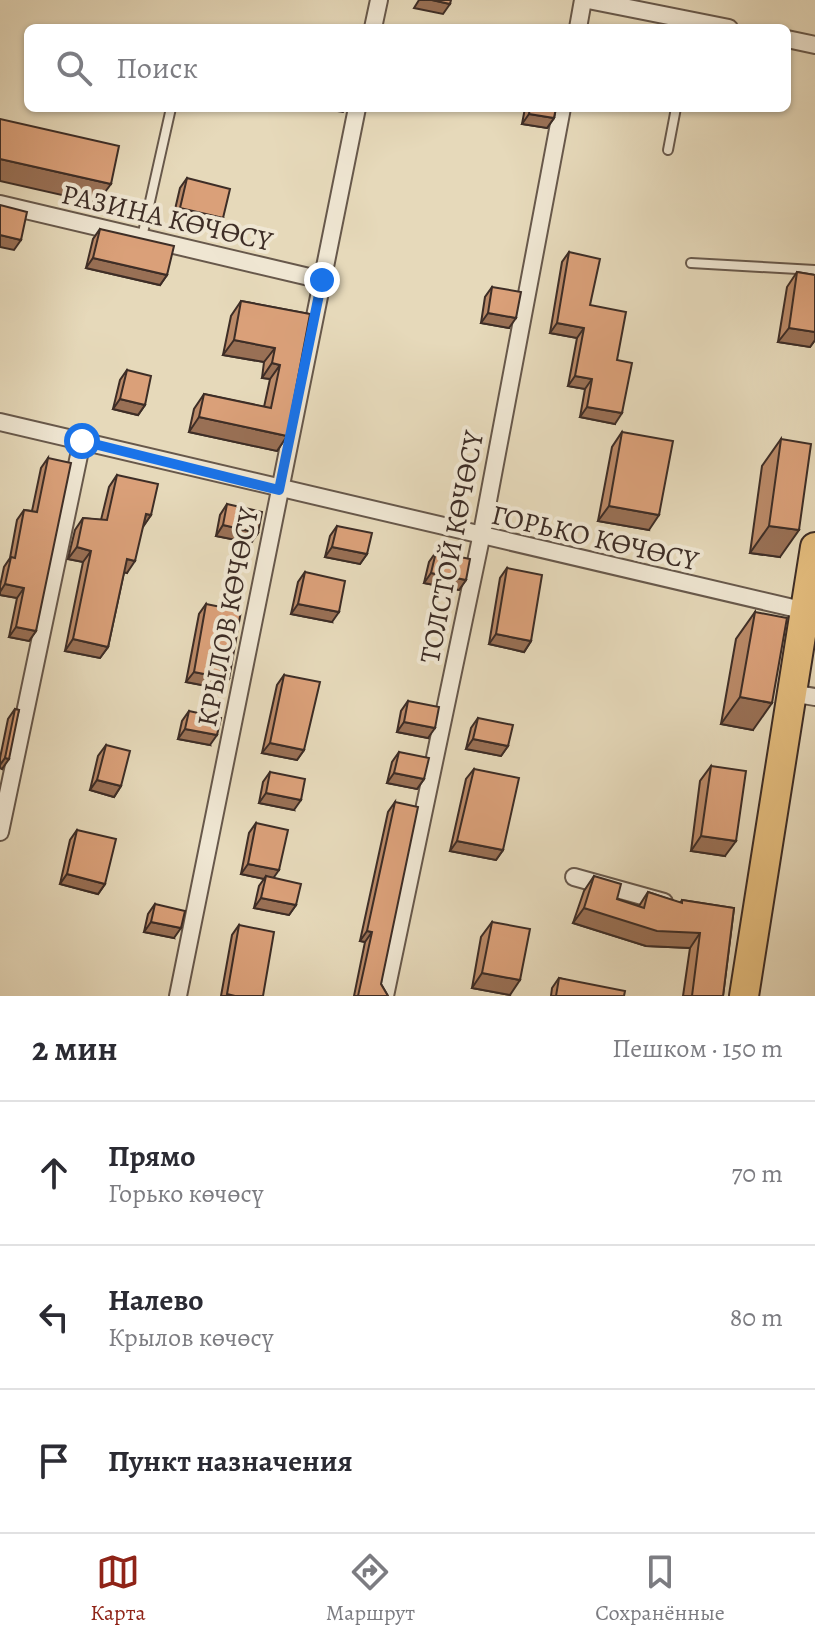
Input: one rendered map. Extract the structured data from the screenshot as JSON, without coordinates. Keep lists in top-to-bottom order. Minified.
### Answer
{"streets":{"street":["РАЗИНА КӨЧӨСҮ","ГОРЬКО КӨЧӨСҮ","ТОЛСТОЙ КӨЧӨСҮ","КРЫЛОВ КӨЧӨСҮ"]},"crossings":[["РАЗИНА КӨЧӨСҮ","КРЫЛОВ КӨЧӨСҮ"],["ГОРЬКО КӨЧӨСҮ","ТОЛСТОЙ КӨЧӨСҮ"],["ГОРЬКО КӨЧӨСҮ","КРЫЛОВ КӨЧӨСҮ"]],"page":{"search":"Поиск","heading":["2 мин","Пешком · 150 m"],"list":[["Прямо","Горько көчөсү","70 m"],["Налево","Крылов көчөсү","80 m"],"Пункт назначения"],"nav":["Карта","Маршрут","Сохранённые"]}}
